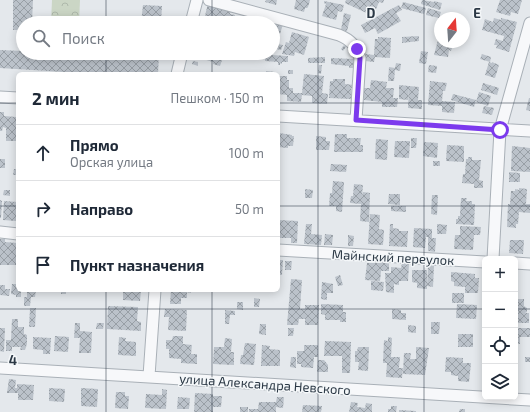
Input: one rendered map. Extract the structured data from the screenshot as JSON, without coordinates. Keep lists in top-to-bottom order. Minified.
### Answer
{"streets":{"street":["Майнский переулок","улица Александра Невского"]},"north":"top","page":{"search":"Поиск","heading":["2 мин","Пешком · 150 m"],"list":[["Прямо","Орская улица","100 m"],["Направо","50 m"],"Пункт назначения"],"map_buttons":["+","−"]},"grid":{"columns":["D","E"],"rows":["4"]}}
